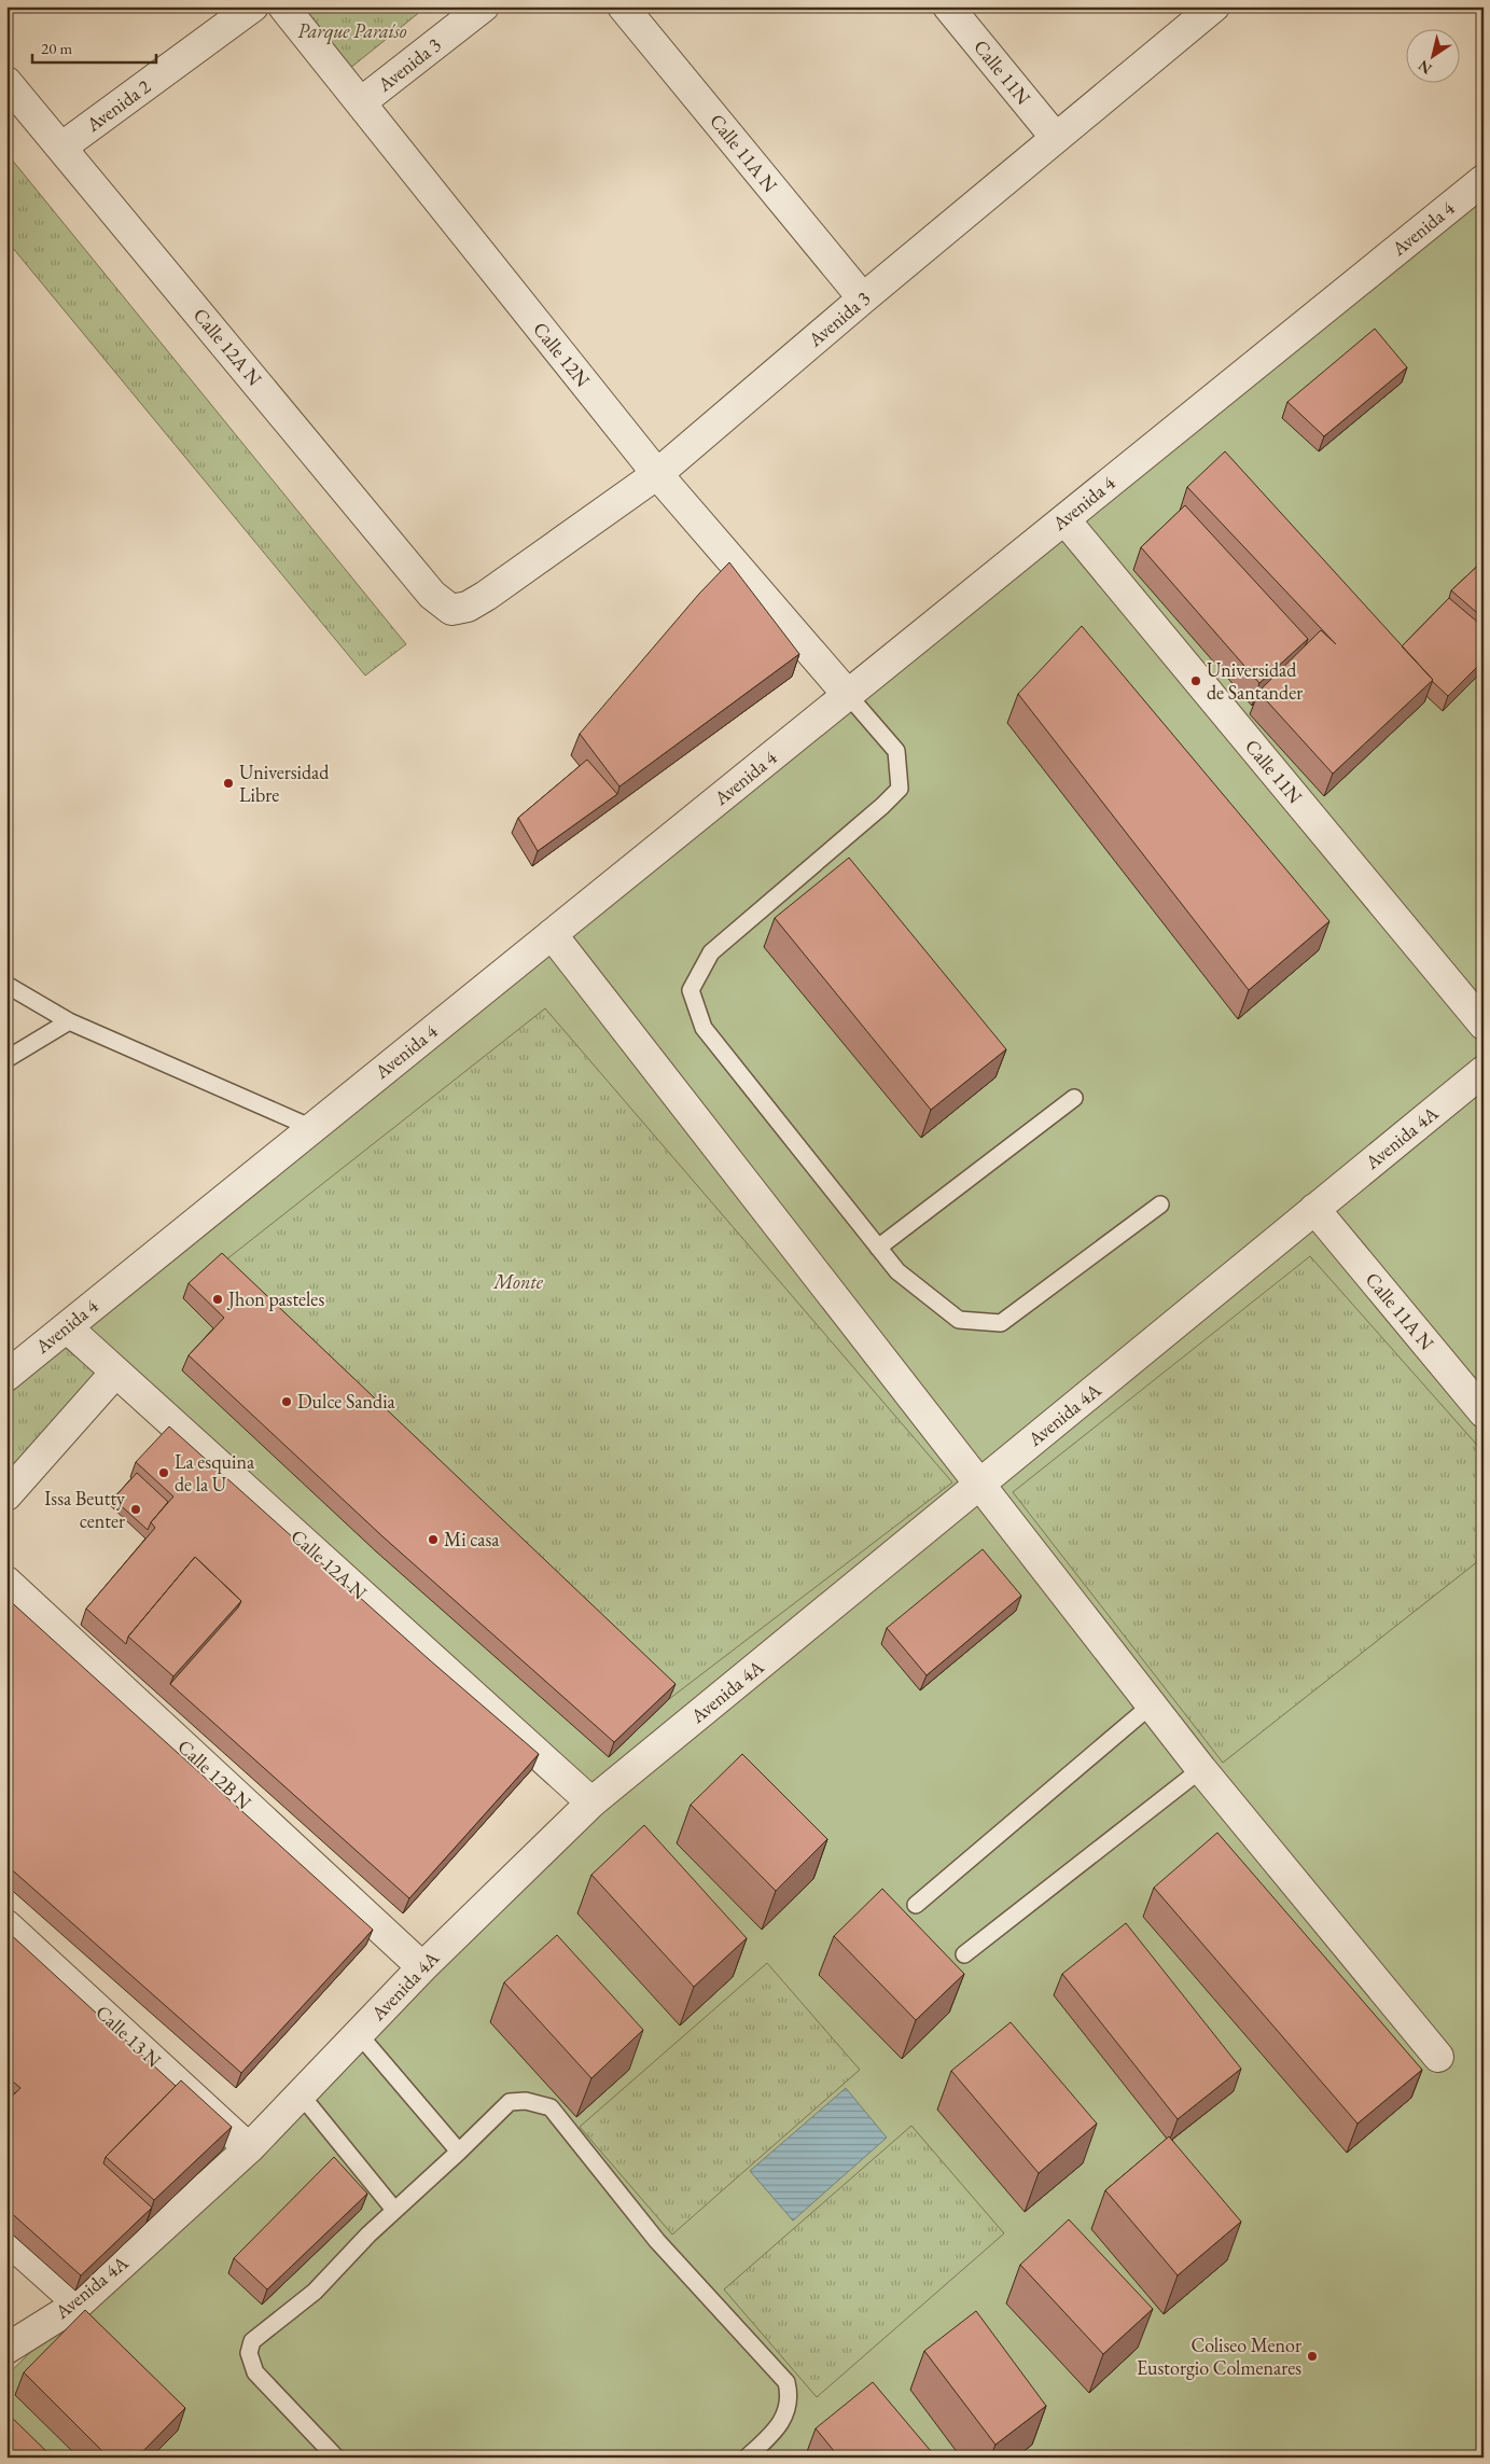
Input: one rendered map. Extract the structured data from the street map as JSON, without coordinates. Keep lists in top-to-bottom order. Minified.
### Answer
{"streets":{"street":["Avenida 3","Calle 11N","Avenida 2","Calle 11A N","Avenida 4","Calle 12A N","Calle 12N","Avenida 4A","Calle 12B N","Calle 13 N"]},"crossings":[["Avenida 3","Calle 11N"],["Avenida 3","Calle 11A N"],["Avenida 3","Calle 12A N"],["Avenida 3","Calle 12N"],["Calle 11N","Avenida 4"],["Avenida 2","Calle 12A N"],["Calle 11A N","Avenida 4A"],["Avenida 4","Calle 12A N"],["Avenida 4","Calle 12N"],["Calle 12A N","Avenida 4A"],["Avenida 4A","Calle 12B N"],["Avenida 4A","Calle 13 N"]],"parks":["Parque Paraíso","Monte"],"places":["Universidad de Santander","Universidad Libre","Jhon pasteles","Dulce Sandia","La esquina de la U","Issa Beutty center","Mi casa","Coliseo Menor Eustorgio Colmenares"],"scale_bar":"20 m","north":"bottom left"}
